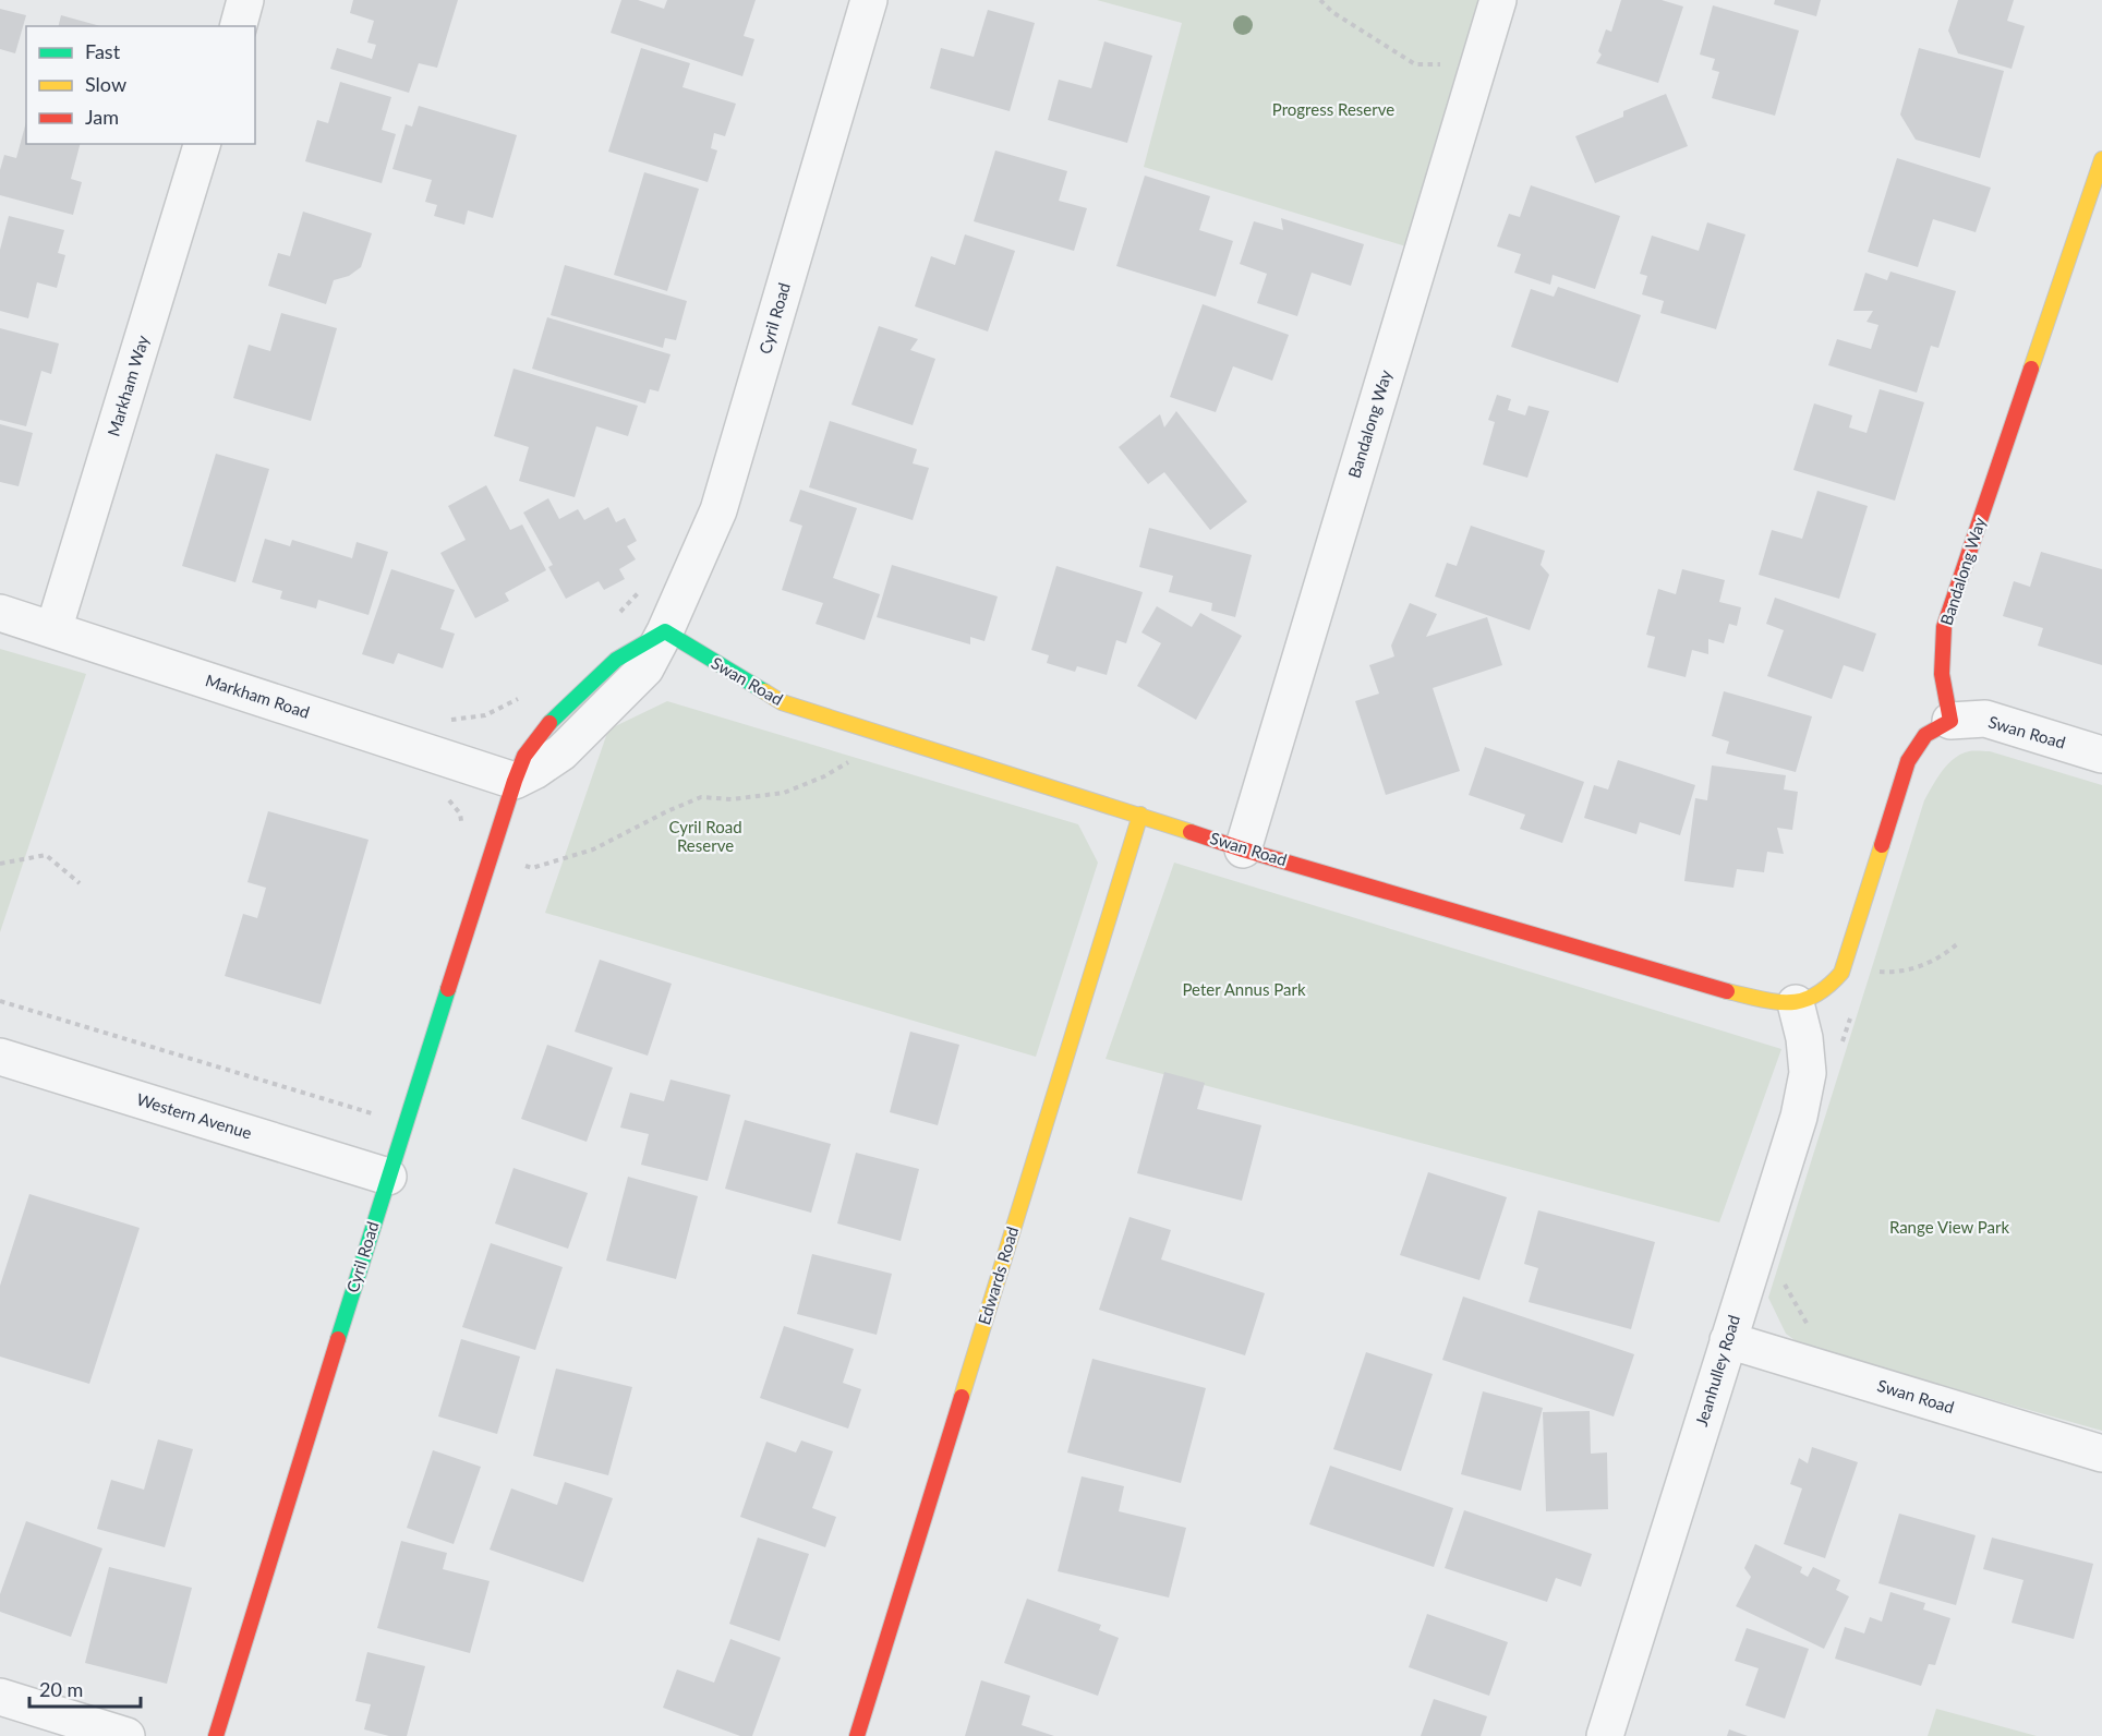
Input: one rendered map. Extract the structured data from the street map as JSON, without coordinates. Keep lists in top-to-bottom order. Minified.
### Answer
{"streets":{"street":["Cyril Road","Markham Way","Bandalong Way","Swan Road","Markham Road","Western Avenue","Edwards Road","Jeanhulley Road"]},"crossings":[["Cyril Road","Swan Road"],["Cyril Road","Markham Road"],["Cyril Road","Western Avenue"],["Markham Way","Markham Road"],["Bandalong Way","Swan Road"],["Swan Road","Edwards Road"],["Swan Road","Jeanhulley Road"]],"parks":["Progress Reserve","Cyril Road Reserve","Peter Annus Park","Range View Park"],"legend":["Fast","Slow","Jam"],"scale_bar":"20 m"}
